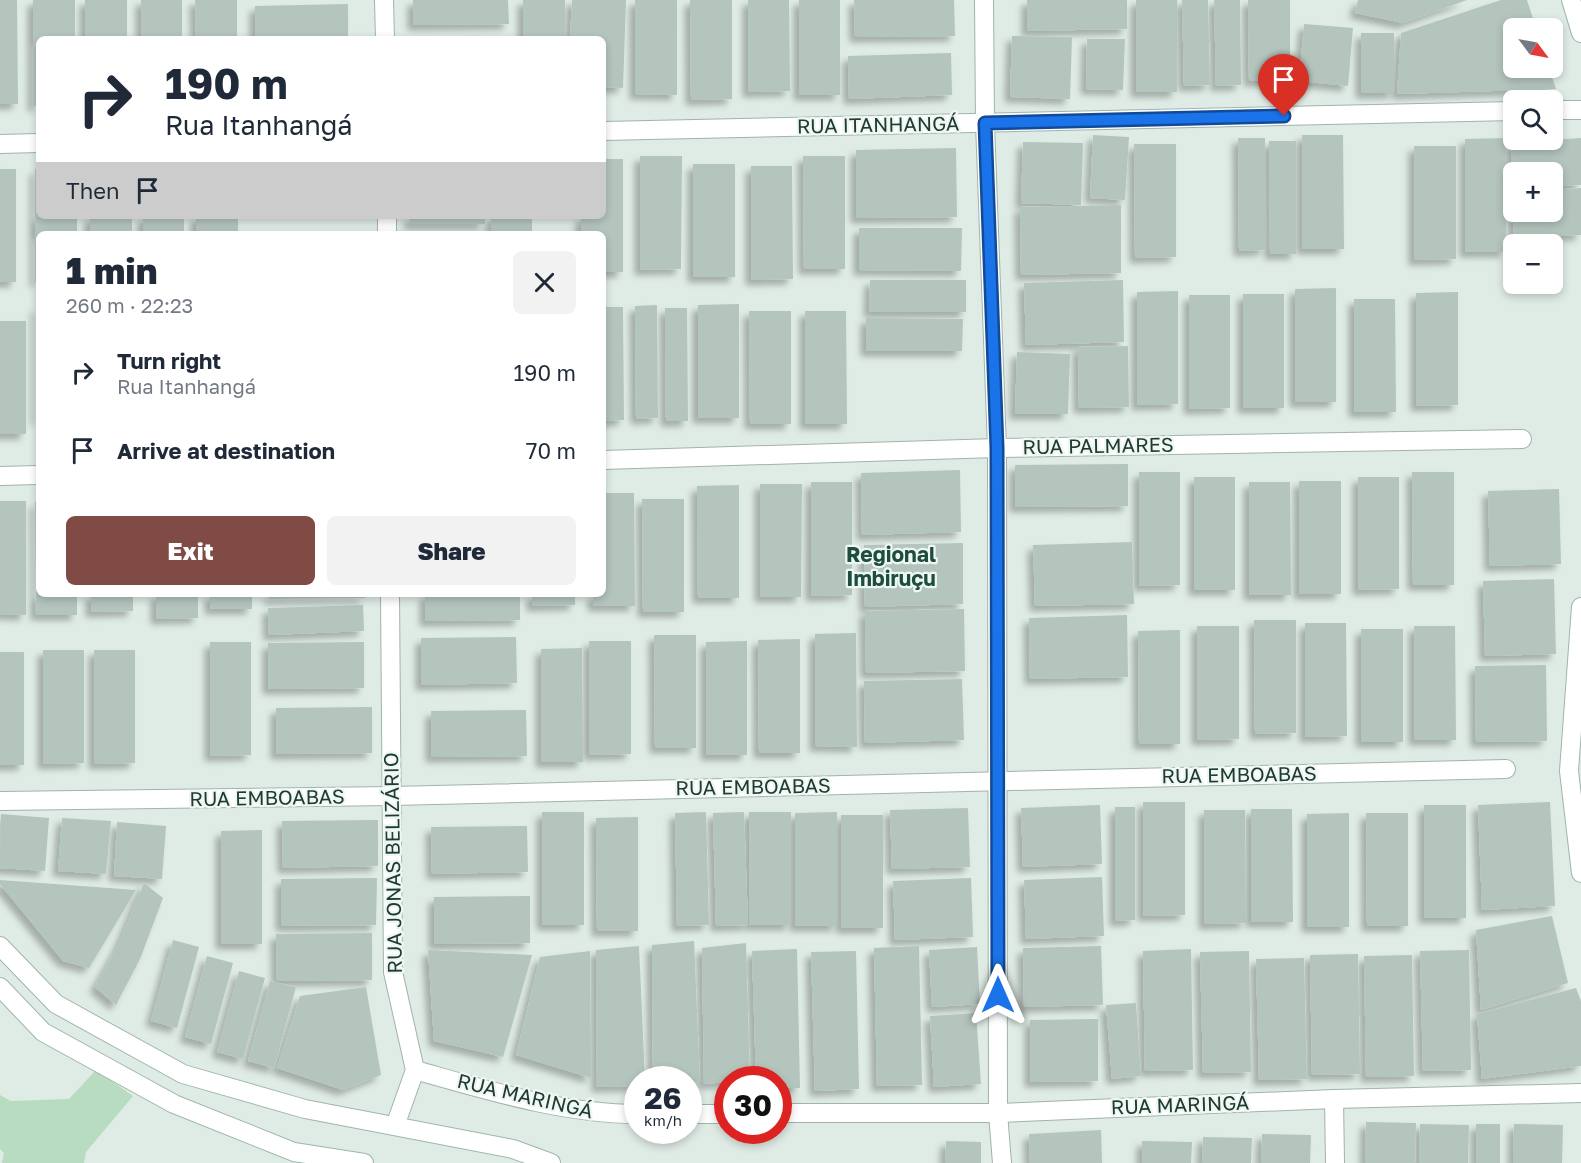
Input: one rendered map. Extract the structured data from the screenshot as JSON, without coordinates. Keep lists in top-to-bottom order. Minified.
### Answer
{"streets":{"street":["RUA ITANHANGÁ","RUA PALMARES","RUA EMBOABAS","RUA JONAS BELIZÁRIO","RUA MARINGÁ"]},"crossings":[["RUA EMBOABAS","RUA JONAS BELIZÁRIO"],["RUA JONAS BELIZÁRIO","RUA MARINGÁ"]],"districts":["Regional Imbiruçu"],"north":"bottom right","page":{"map_buttons":["+","−"],"turn":["190 m","Rua Itanhangá"],"then":"Then","heading":["1 min","260 m · 22:23"],"list":[{"name":"Turn right","note":"Rua Itanhangá","value":"190 m"},{"name":"Arrive at destination","value":"70 m"}],"buttons":["Exit","Share"],"speed":"26 km/h","limit":"30"}}
